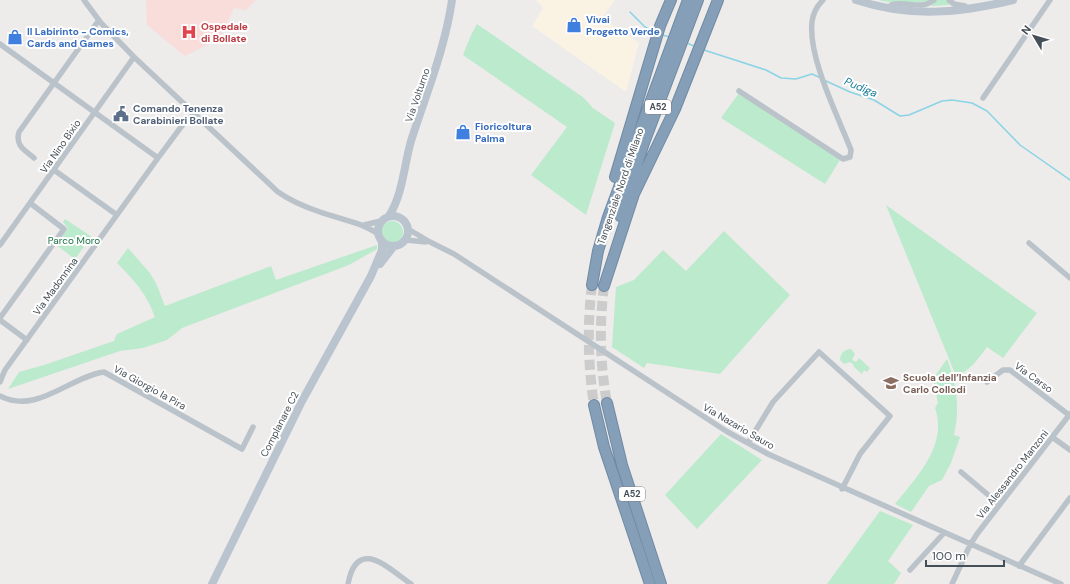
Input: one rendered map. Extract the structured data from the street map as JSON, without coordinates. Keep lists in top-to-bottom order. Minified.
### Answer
{"streets":{"highway":["A52","Tangenziale Nord di Milano"],"street":["Via Volturno","Via Nino Bixio","Via Madonnina","Via Carso","Via Giorgio la Pira","Complanare C2","Via Nazario Sauro","Via Alessandro Manzoni"]},"crossings":[["Via Volturno","Complanare C2"],["Via Volturno","Via Nazario Sauro"],["Via Carso","Via Alessandro Manzoni"],["Complanare C2","Via Nazario Sauro"],["Via Nazario Sauro","Via Alessandro Manzoni"]],"water":["Pudiga"],"parks":["Parco Moro"],"places":{"shop":["Vivai Progetto Verde","Il Labirinto - Comics, Cards and Games","Fioricoltura Palma"],"hospital":["Ospedale di Bollate"],"public building":["Comando Tenenza Carabinieri Bollate"],"school or university":["Scuola dell’Infanzia Carlo Collodi"]},"scale_bar":"100 m","north":"top left"}
